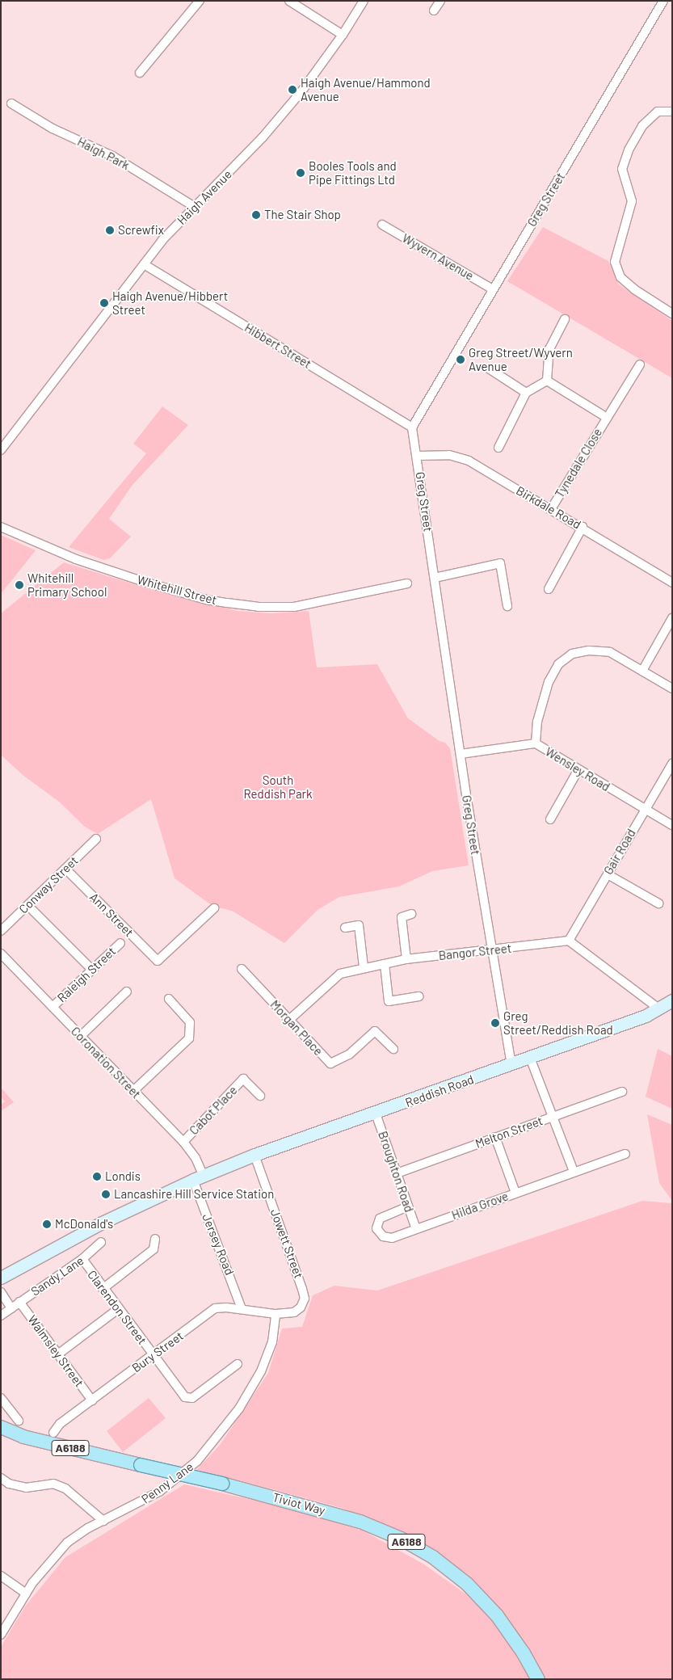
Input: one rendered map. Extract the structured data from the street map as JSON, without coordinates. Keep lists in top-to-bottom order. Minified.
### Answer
{"streets":{"main road":["Reddish Road","Sandy Lane","A6188","Tiviot Way"],"street":["Haigh Park","Haigh Avenue","Greg Street","Wyvern Avenue","Hibbert Street","Tynedale Close","Birkdale Road","Whitehill Street","Wensley Road","Gair Road","Conway Street","Ann Street","Bangor Street","Raleigh Street","Morgan Place","Coronation Street","Cabot Place","Melton Street","Broughton Road","Hilda Grove","Jowett Street","Jersey Road","Clarendon Street","Walmsley Street","Bury Street","Penny Lane"]},"crossings":[["Haigh Park","Haigh Avenue"],["Haigh Avenue","Hibbert Street"],["Greg Street","Wyvern Avenue"],["Greg Street","Hibbert Street"],["Greg Street","Birkdale Road"],["Greg Street","Wensley Road"],["Greg Street","Bangor Street"],["Greg Street","Reddish Road"],["Tynedale Close","Birkdale Road"],["Wensley Road","Gair Road"],["Gair Road","Bangor Street"],["Conway Street","Ann Street"],["Bangor Street","Morgan Place"],["Raleigh Street","Coronation Street"],["Coronation Street","Reddish Road"],["Coronation Street","Cabot Place"],["Coronation Street","Jersey Road"],["Coronation Street","Sandy Lane"],["Reddish Road","Broughton Road"],["Reddish Road","Jowett Street"],["Reddish Road","Jersey Road"],["Reddish Road","Sandy Lane"],["Melton Street","Broughton Road"],["Broughton Road","Hilda Grove"],["Jowett Street","Bury Street"],["Jowett Street","Penny Lane"],["Jersey Road","Sandy Lane"],["Jersey Road","Bury Street"],["Sandy Lane","Clarendon Street"],["Sandy Lane","Walmsley Street"],["Clarendon Street","Bury Street"],["Walmsley Street","Bury Street"],["Bury Street","Penny Lane"]],"parks":["South Reddish Park"],"places":["Haigh Avenue/Hammond Avenue","Booles Tools and Pipe Fittings Ltd","The Stair Shop","Screwfix","Haigh Avenue/Hibbert Street","Greg Street/Wyvern Avenue","Whitehill Primary School","Greg Street/Reddish Road","Londis","Lancashire Hill Service Station","McDonald's"]}
